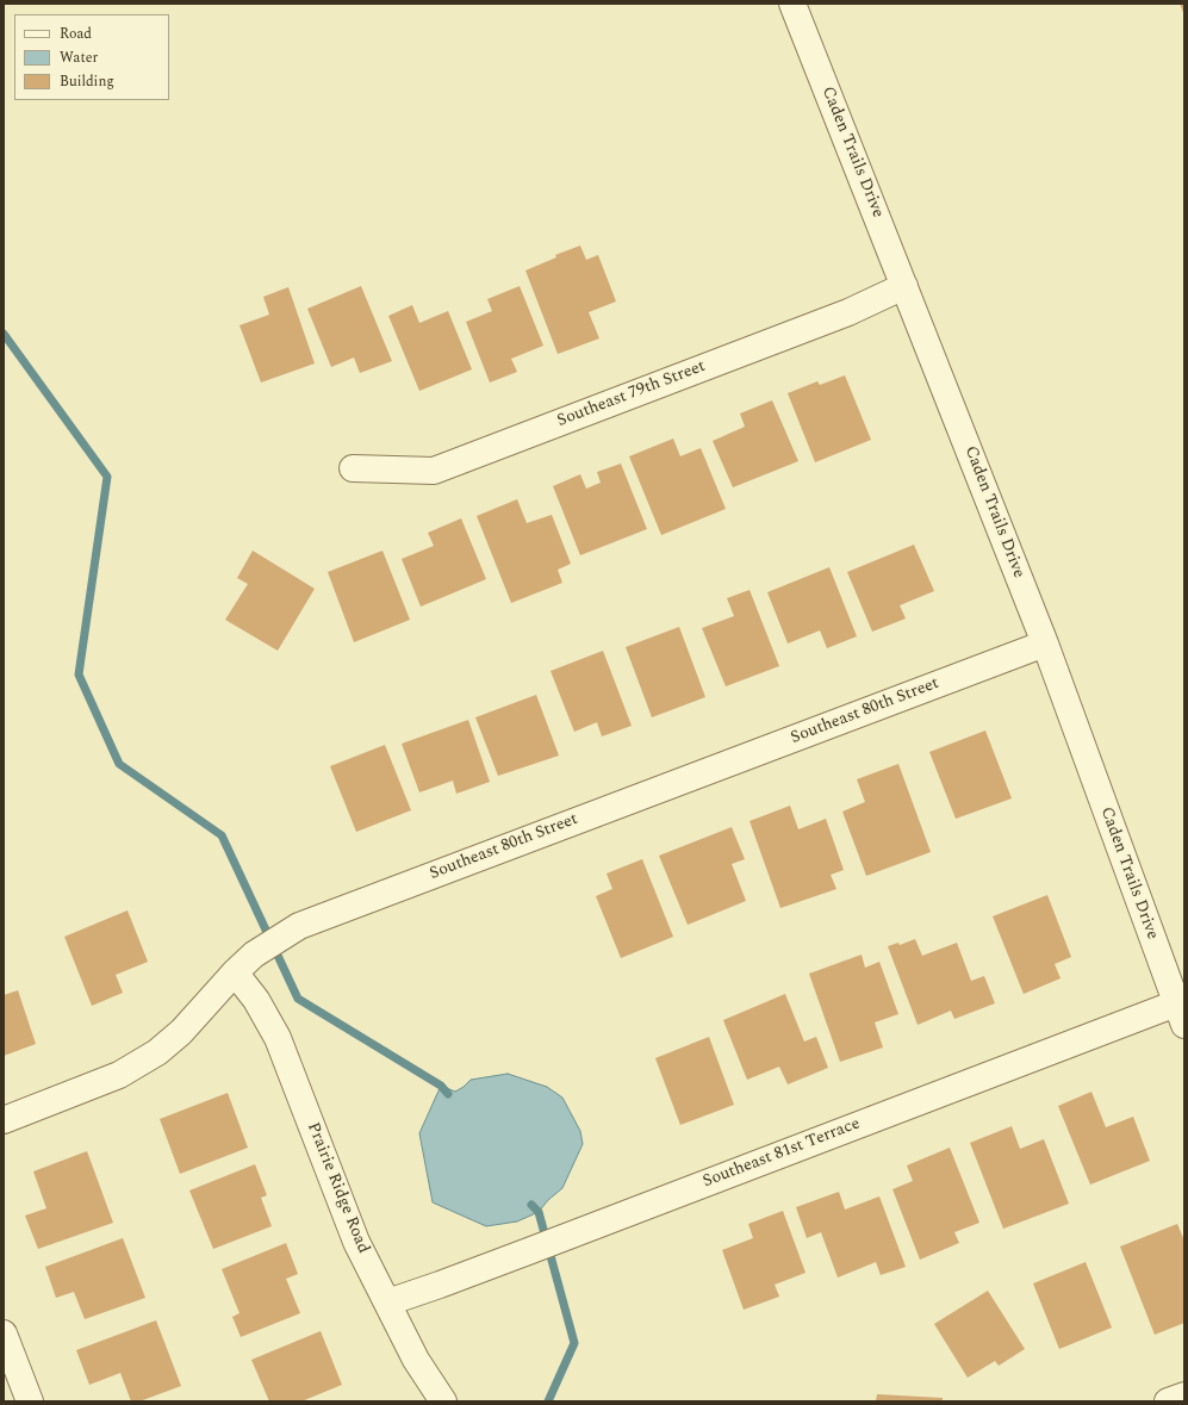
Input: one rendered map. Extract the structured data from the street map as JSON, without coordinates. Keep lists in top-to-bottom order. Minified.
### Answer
{"streets":{"street":["Caden Trails Drive","Southeast 79th Street","Southeast 80th Street","Southeast 81st Terrace","Prairie Ridge Road"]},"crossings":[["Caden Trails Drive","Southeast 79th Street"],["Caden Trails Drive","Southeast 80th Street"],["Caden Trails Drive","Southeast 81st Terrace"],["Southeast 80th Street","Prairie Ridge Road"],["Southeast 81st Terrace","Prairie Ridge Road"]],"legend":["Road","Water","Building"]}
